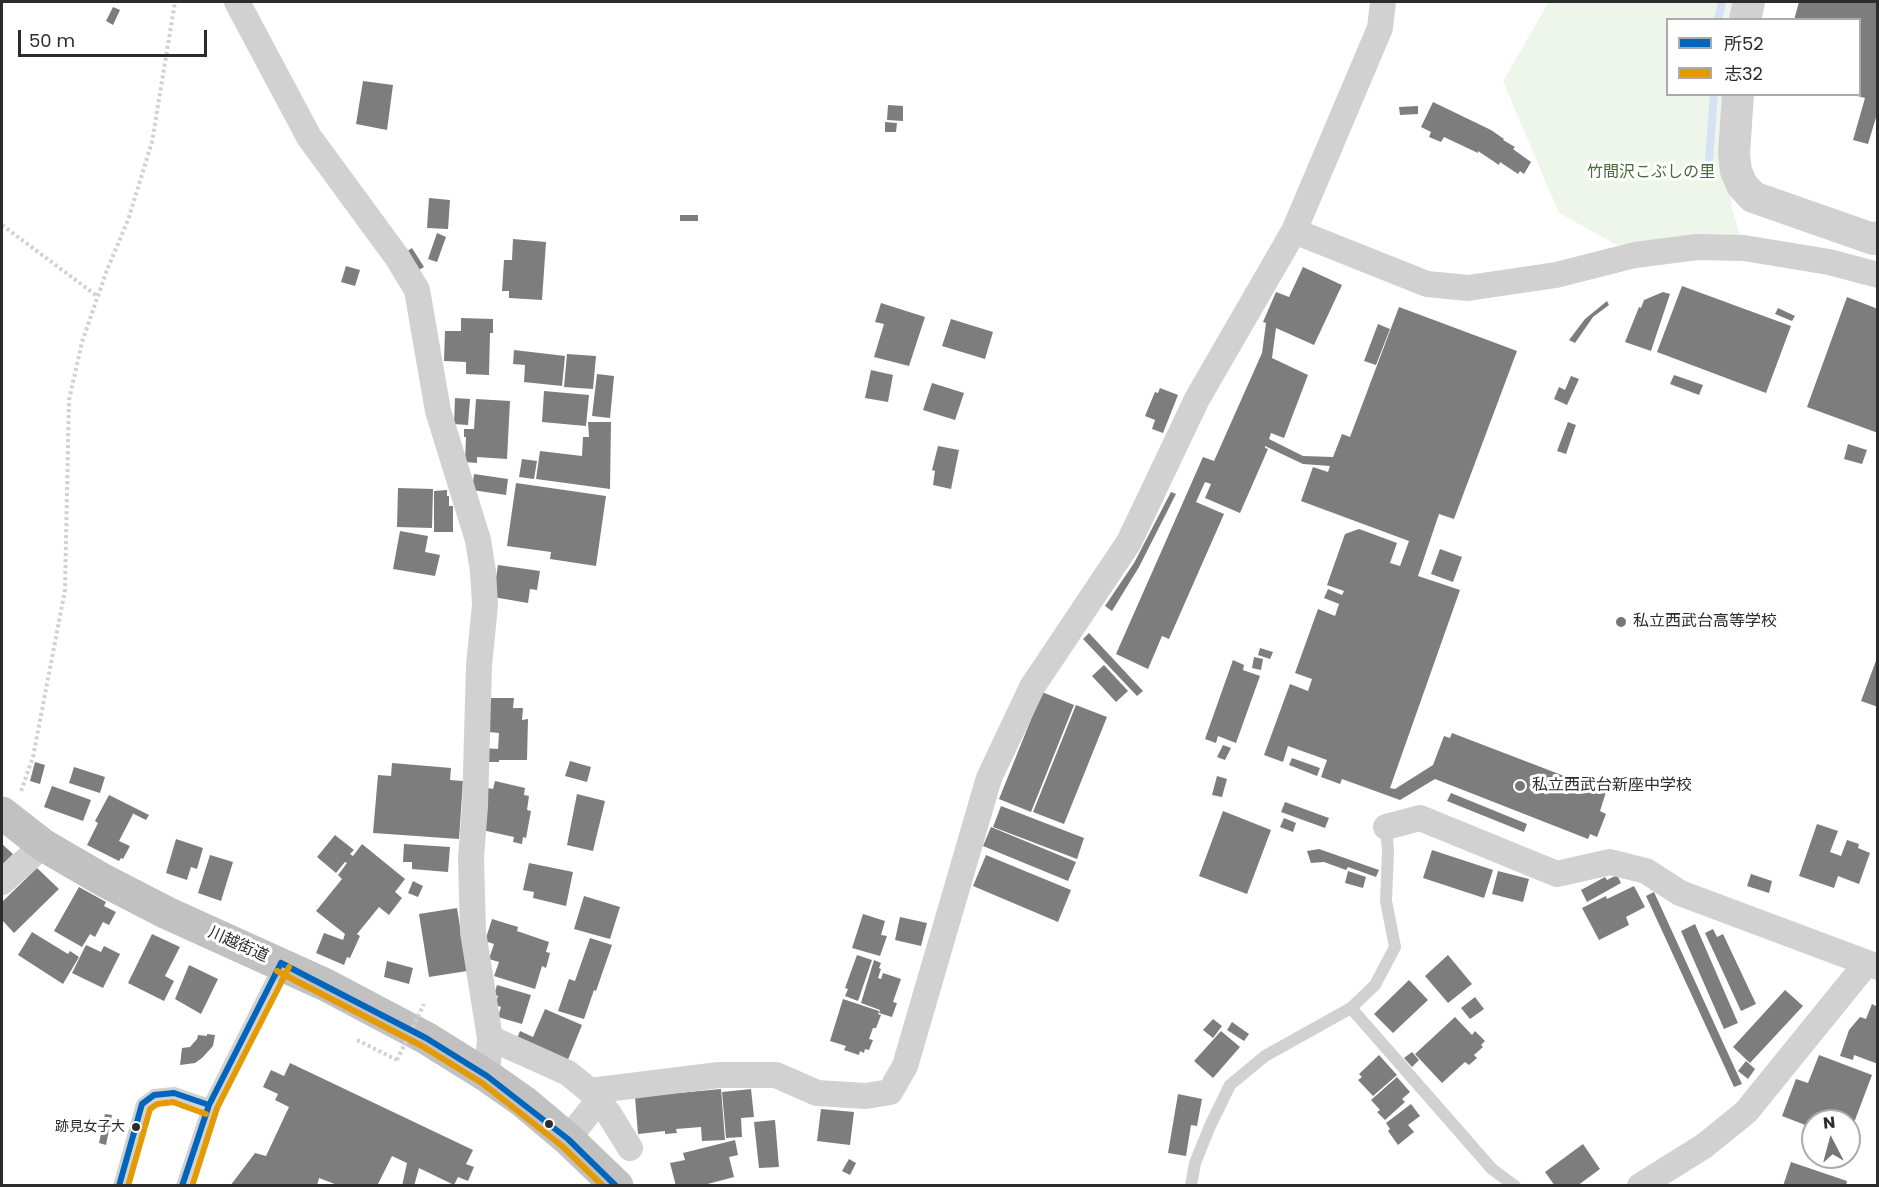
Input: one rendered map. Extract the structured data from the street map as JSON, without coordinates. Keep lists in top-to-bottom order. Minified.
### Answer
{"streets":{"highway":["川越街道"]},"parks":["竹間沢こぶしの里"],"places":["私立西武台高等学校","私立西武台新座中学校","跡見女子大"],"lines":["transit line 所52","transit line 志32"],"legend":["所52","志32"],"scale_bar":"50 m","north":"top"}
